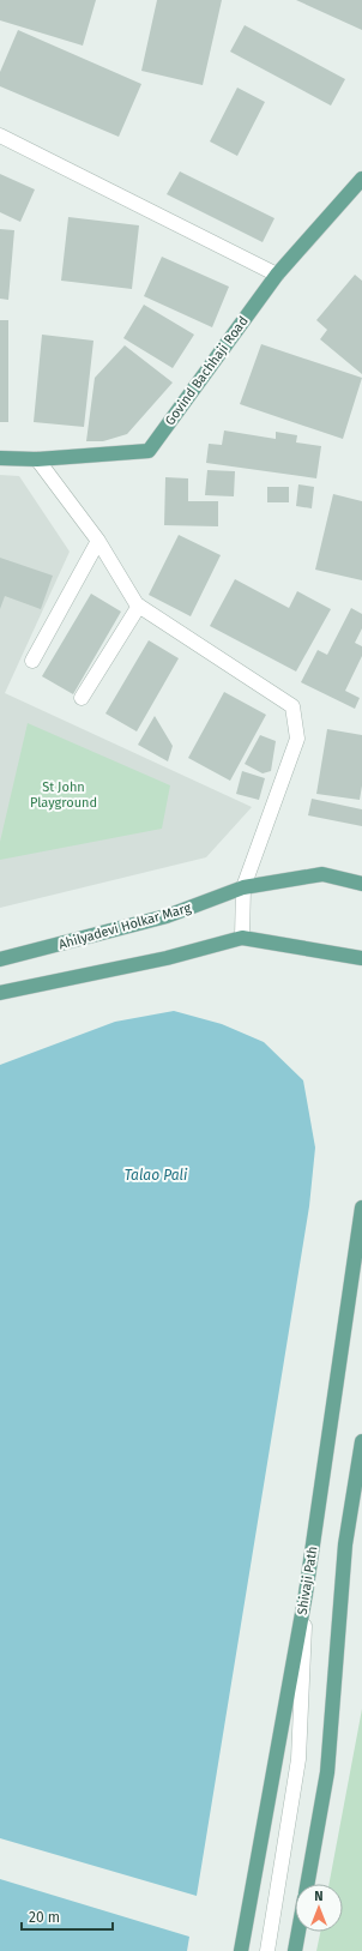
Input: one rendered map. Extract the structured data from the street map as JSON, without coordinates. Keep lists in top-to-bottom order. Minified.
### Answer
{"streets":{"main road":["Govind Bachhaji Road","Ahilyadevi Holkar Marg","Shivaji Path"]},"water":["Talao Pali"],"parks":["St John Playground"],"scale_bar":"20 m","north":"top"}
